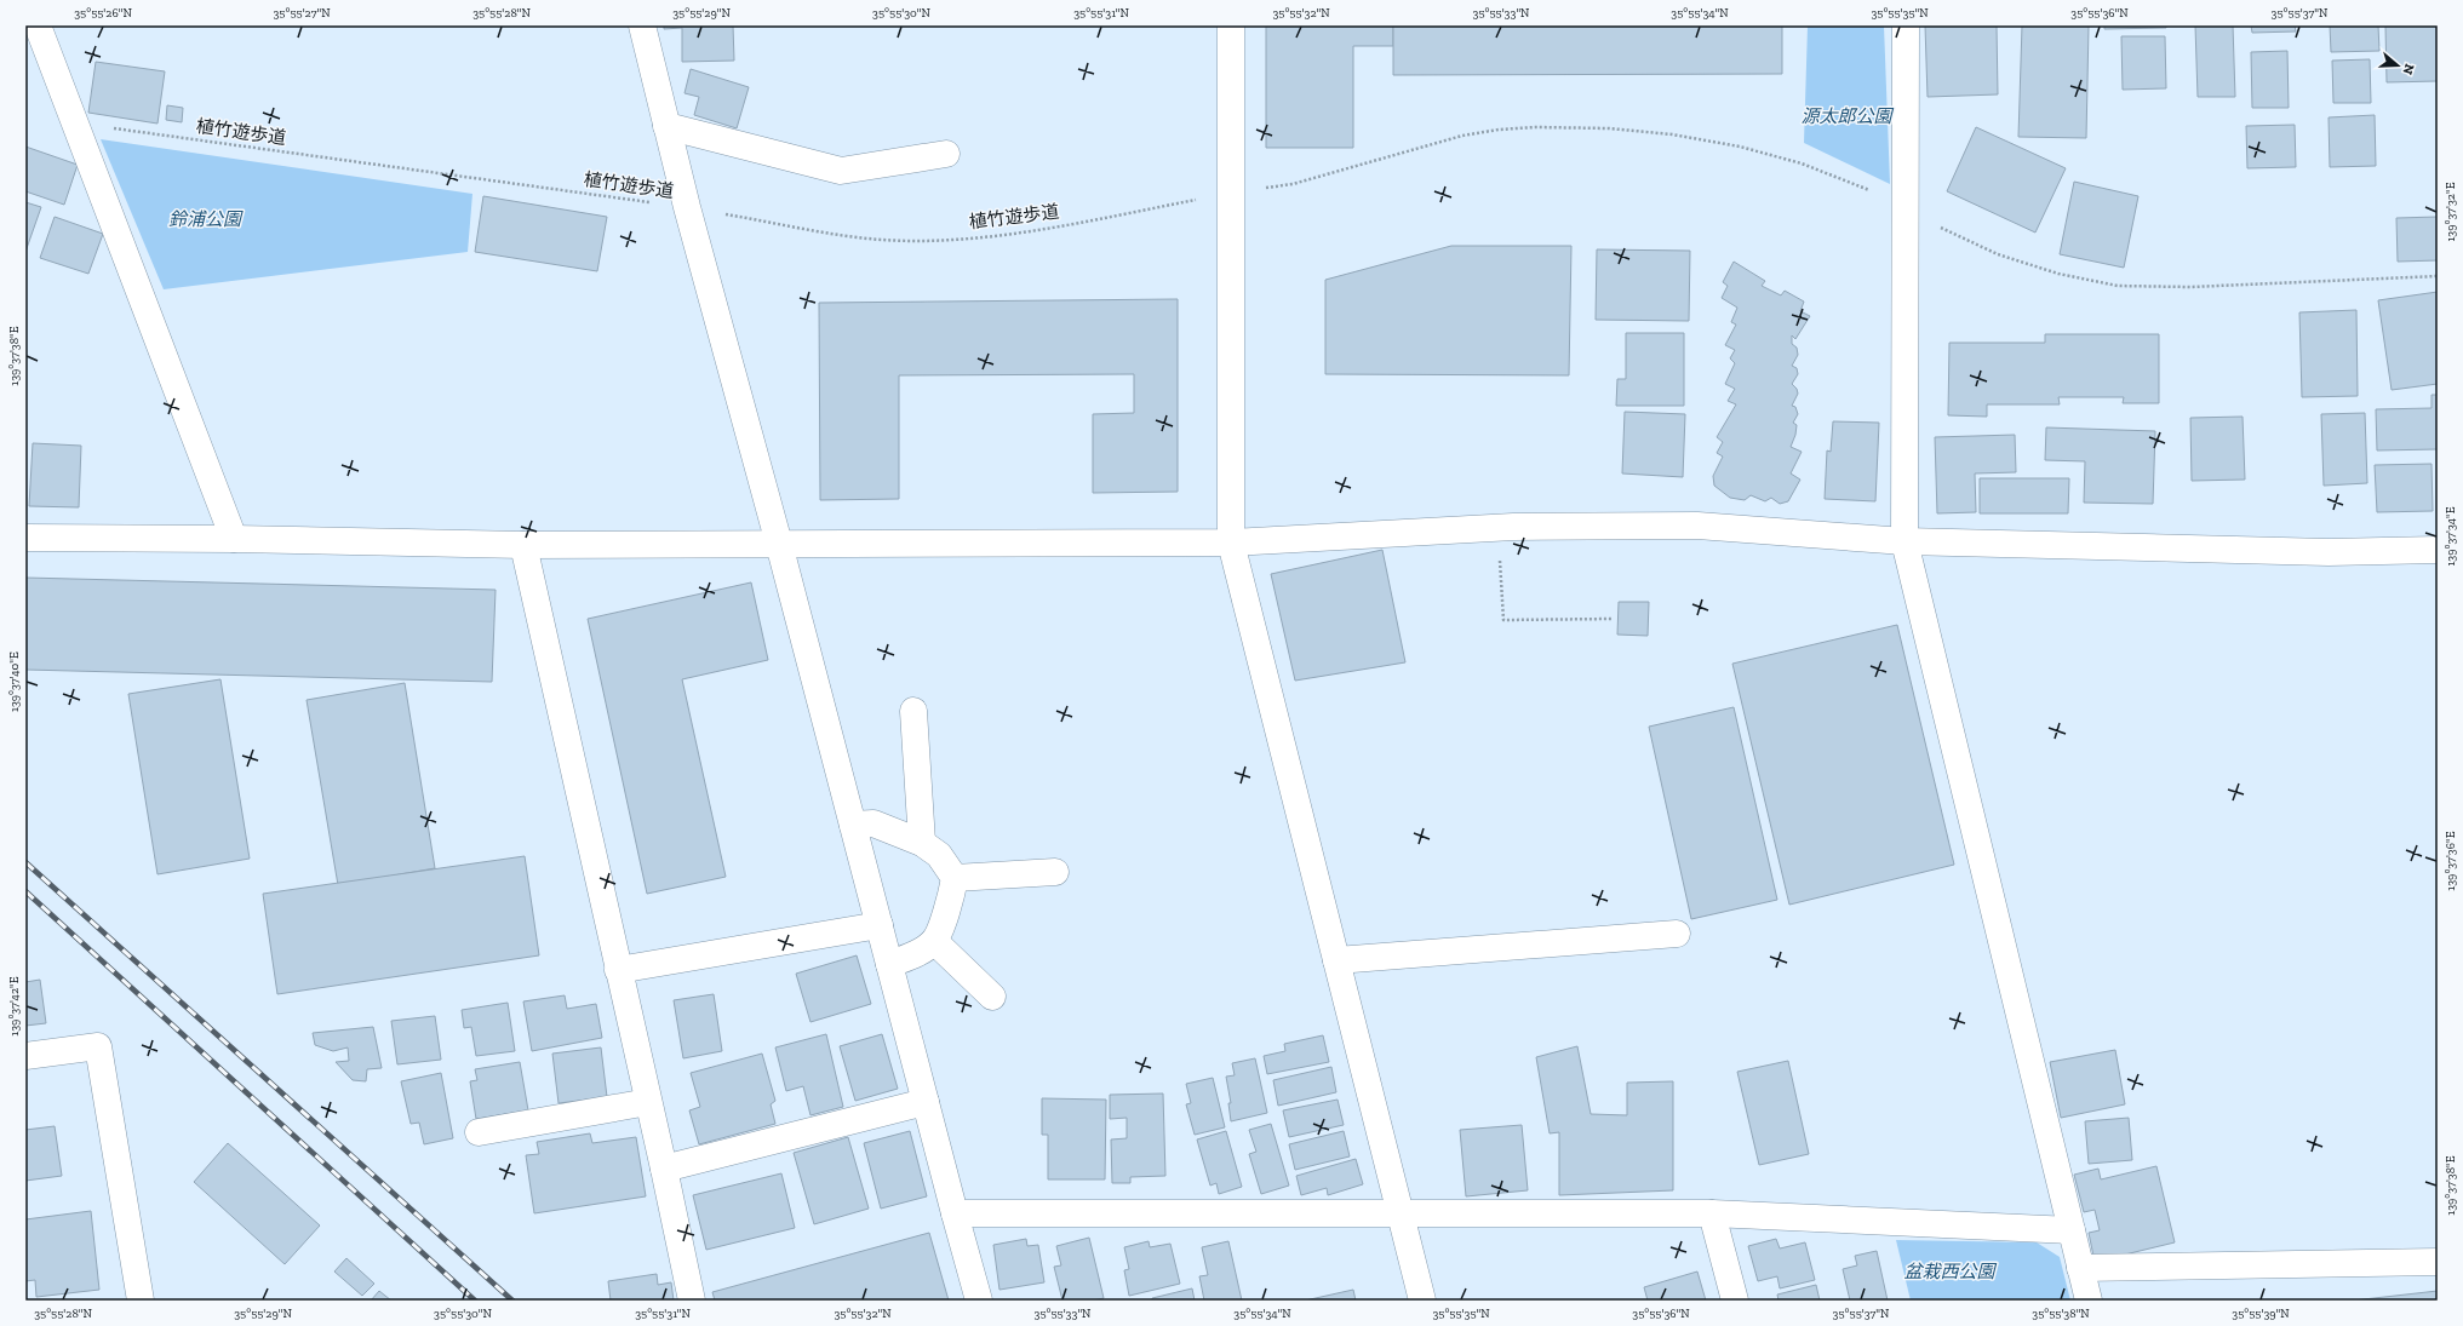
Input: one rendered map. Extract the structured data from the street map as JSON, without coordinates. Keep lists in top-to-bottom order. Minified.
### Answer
{"streets":{"path":["植竹遊歩道"]},"parks":["源太郎公園","鈴浦公園","盆栽西公園"],"north":"right","coordinates":["35°55'26\"N","35°55'27\"N","35°55'28\"N","35°55'29\"N","35°55'30\"N","35°55'31\"N","35°55'32\"N","35°55'33\"N","35°55'34\"N","35°55'35\"N","35°55'36\"N","35°55'37\"N","139°37'32\"E","139°37'38\"E","139°37'34\"E","139°37'40\"E","139°37'36\"E","139°37'42\"E","35°55'38\"N","35°55'39\"N"]}
